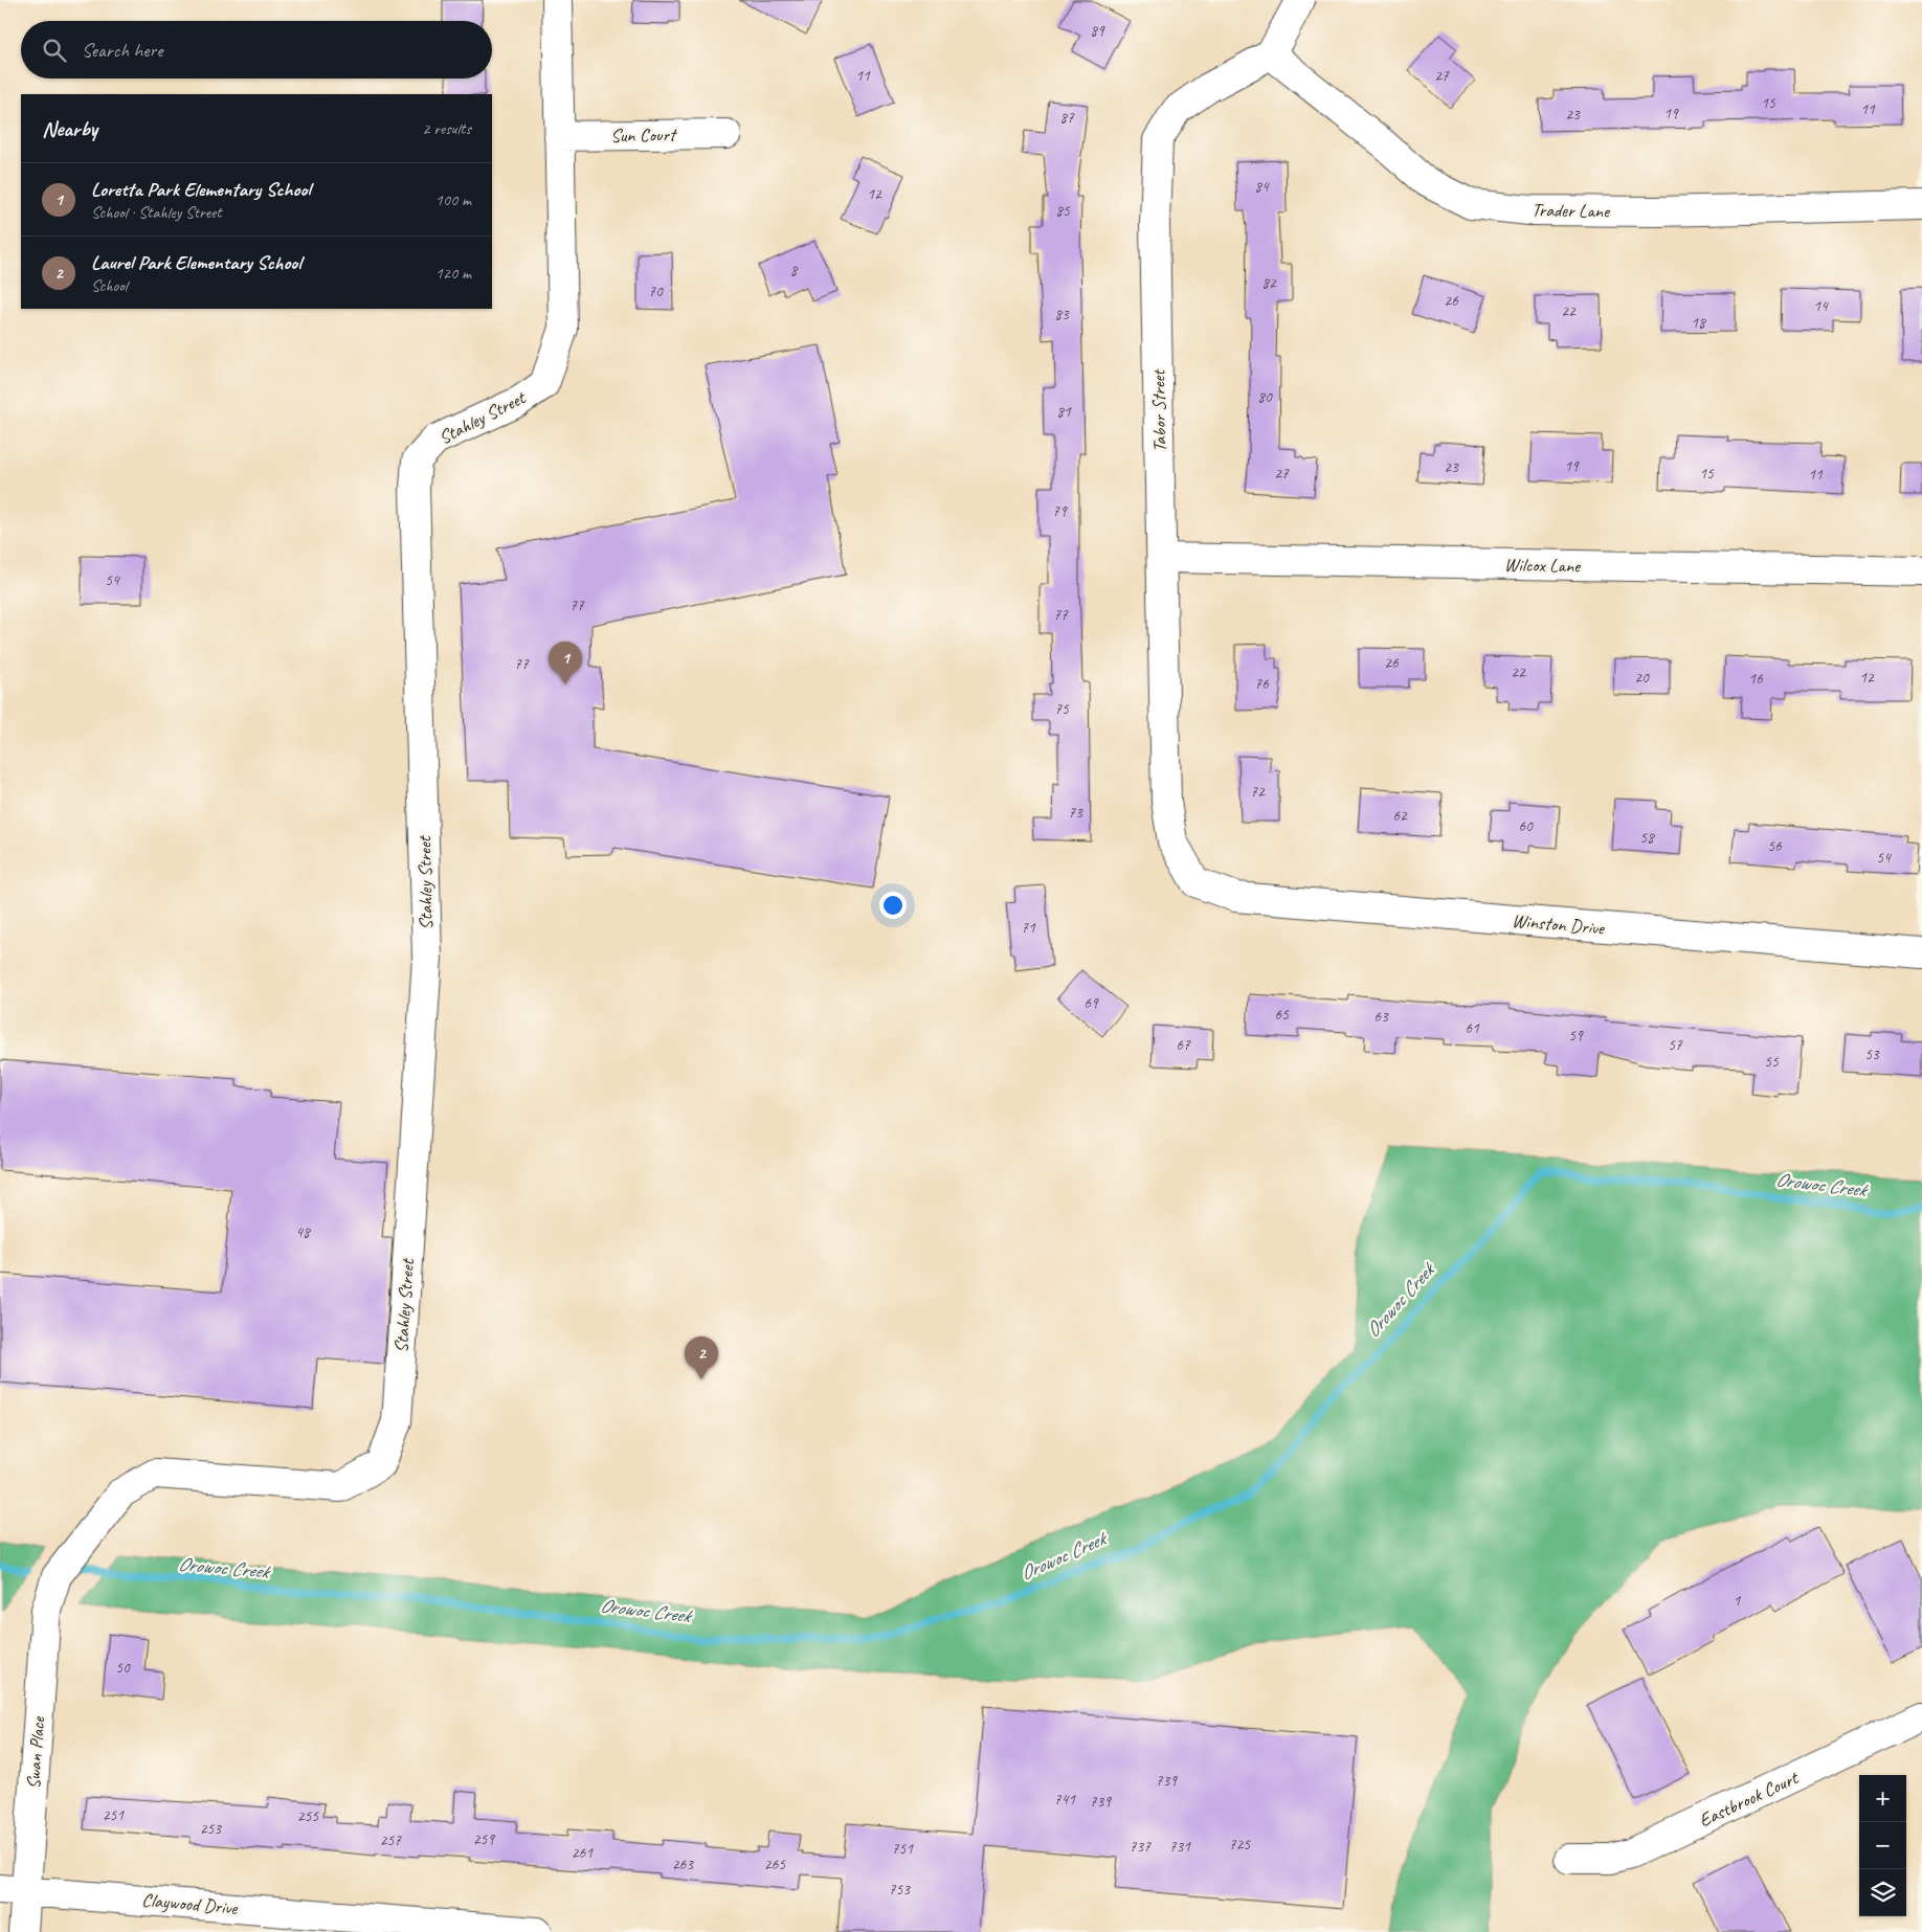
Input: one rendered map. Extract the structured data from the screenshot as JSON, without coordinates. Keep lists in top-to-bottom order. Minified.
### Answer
{"streets":{"street":["Sun Court","Trader Lane","Tabor Street","Stahley Street","Wilcox Lane","Winston Drive","Swan Place","Eastbrook Court","Claywood Drive"]},"crossings":[["Sun Court","Stahley Street"],["Trader Lane","Tabor Street"],["Tabor Street","Wilcox Lane"],["Tabor Street","Winston Drive"],["Stahley Street","Swan Place"],["Swan Place","Claywood Drive"]],"water":["Orowoc Creek"],"house_numbers":["89","11","27","15","11","19","23","87","84","12","85","8","82","70","26","14","22","83","18","80","81","19","23","27","15","11","79","54","77","77","26","77","22","20","12","16","76","75","72","73","62","60","58","56","54","71","69","65","63","61","59","67","57","53","55","48","1","50","739","741","739","251","255","253","259","257","725","737","731","751","261","263","265","753"],"page":{"search":"Search here","heading":["Nearby","2 results"],"list":[{"mark":"1","name":"Loretta Park Elementary School","note":"School · Stahley Street","value":"100 m"},{"mark":"2","name":"Laurel Park Elementary School","note":"School","value":"120 m"}],"pins":["1","2"],"map_buttons":["+","−"]}}
